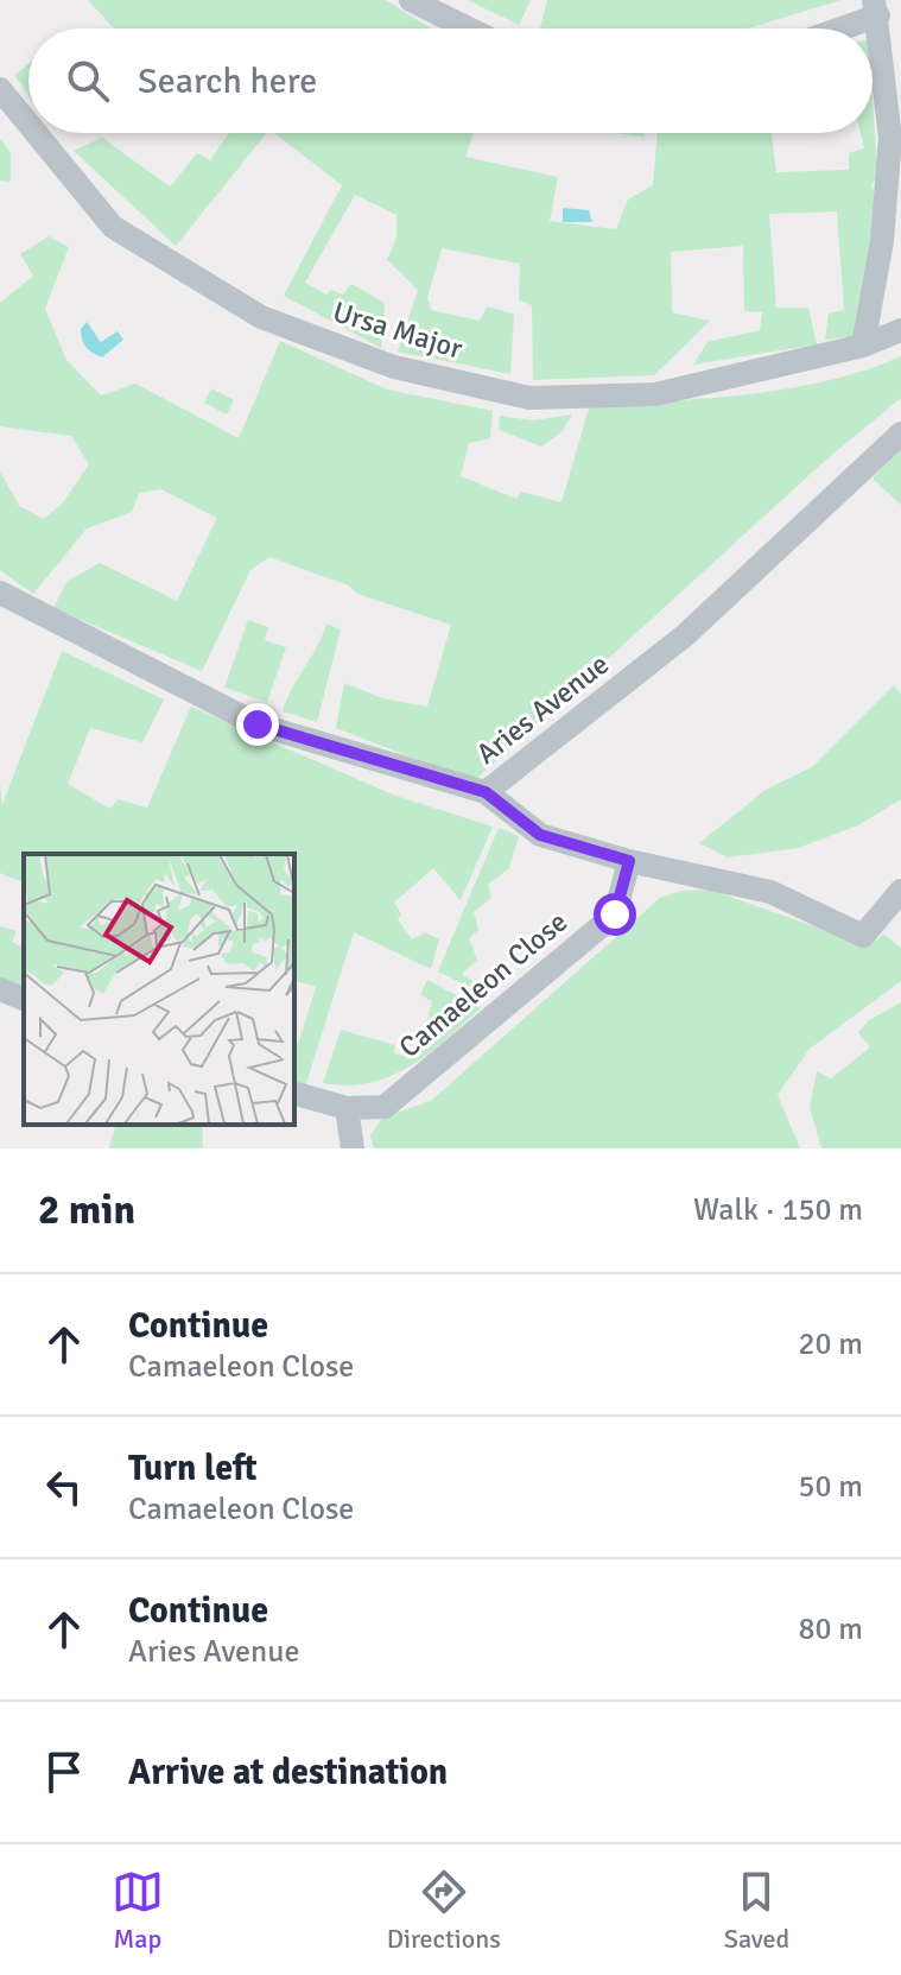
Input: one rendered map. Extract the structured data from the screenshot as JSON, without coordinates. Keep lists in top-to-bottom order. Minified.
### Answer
{"streets":{"street":["Ursa Major","Aries Avenue","Camaeleon Close"]},"page":{"search":"Search here","heading":["2 min","Walk · 150 m"],"list":[["Continue","Camaeleon Close","20 m"],["Turn left","Camaeleon Close","50 m"],["Continue","Aries Avenue","80 m"],"Arrive at destination"],"nav":["Map","Directions","Saved"]}}
